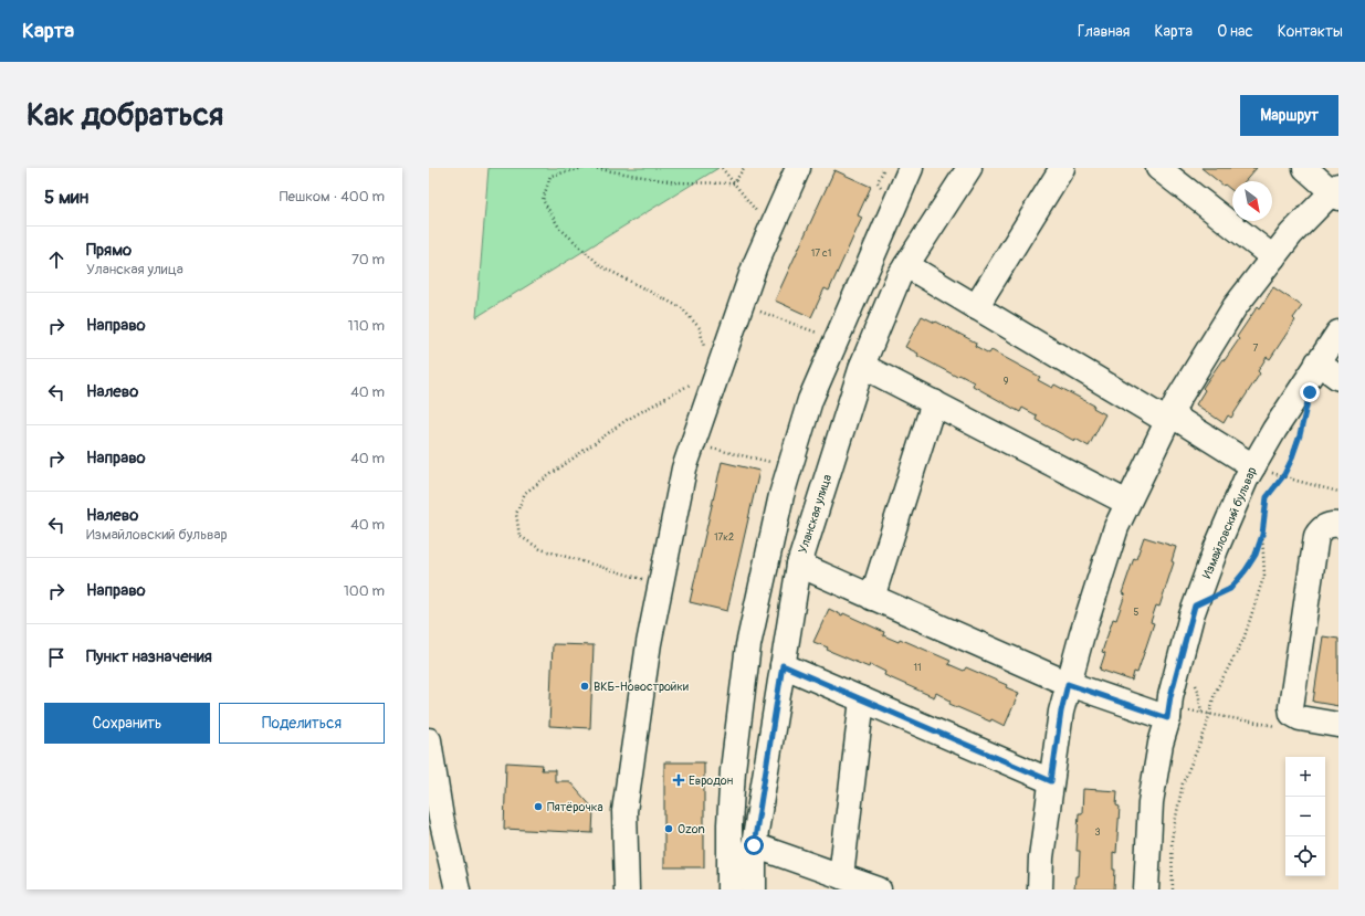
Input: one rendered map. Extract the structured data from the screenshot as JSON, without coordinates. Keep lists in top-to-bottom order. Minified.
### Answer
{"streets":{"street":["Уланская улица","Измайловский бульвар"]},"places":{"other":["ВКБ-Новостройки","Пятёрочка","Ozon"],"health":["Евродон"]},"house_numbers":["17 с1","7","9","17к2","5","11","3"],"north":"bottom right","page":{"header":"Карта","nav":["Главная","Карта","О нас","Контакты"],"buttons":["Маршрут",["Сохранить","Поделиться"]],"title":"Как добраться","heading":["5 мин","Пешком · 400 m"],"list":[["Прямо","Уланская улица","70 m"],["Направо","110 m"],["Налево","40 m"],["Направо","40 m"],["Налево","Измайловский бульвар","40 m"],["Направо","100 m"],"Пункт назначения"],"map_buttons":["+","−"]}}
